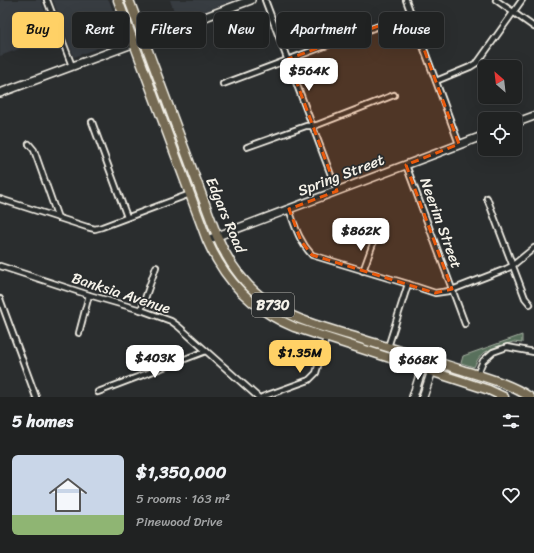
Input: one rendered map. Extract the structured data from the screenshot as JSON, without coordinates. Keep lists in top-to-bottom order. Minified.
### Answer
{"streets":{"main road":["Edgars Road","B730"],"street":["Spring Street","Neerim Street","Banksia Avenue"]},"crossings":[["Spring Street","Edgars Road"],["Spring Street","Neerim Street"]],"north":"top left","page":{"chip":["Buy","Rent","Filters","New","Apartment","House"],"price":["$564K","$862K","$1.35M","$403K","$668K"],"heading":"5 homes","list":[{"name":"$1,350,000","note":"5 rooms · 163 m² · Pinewood Drive"}]}}
